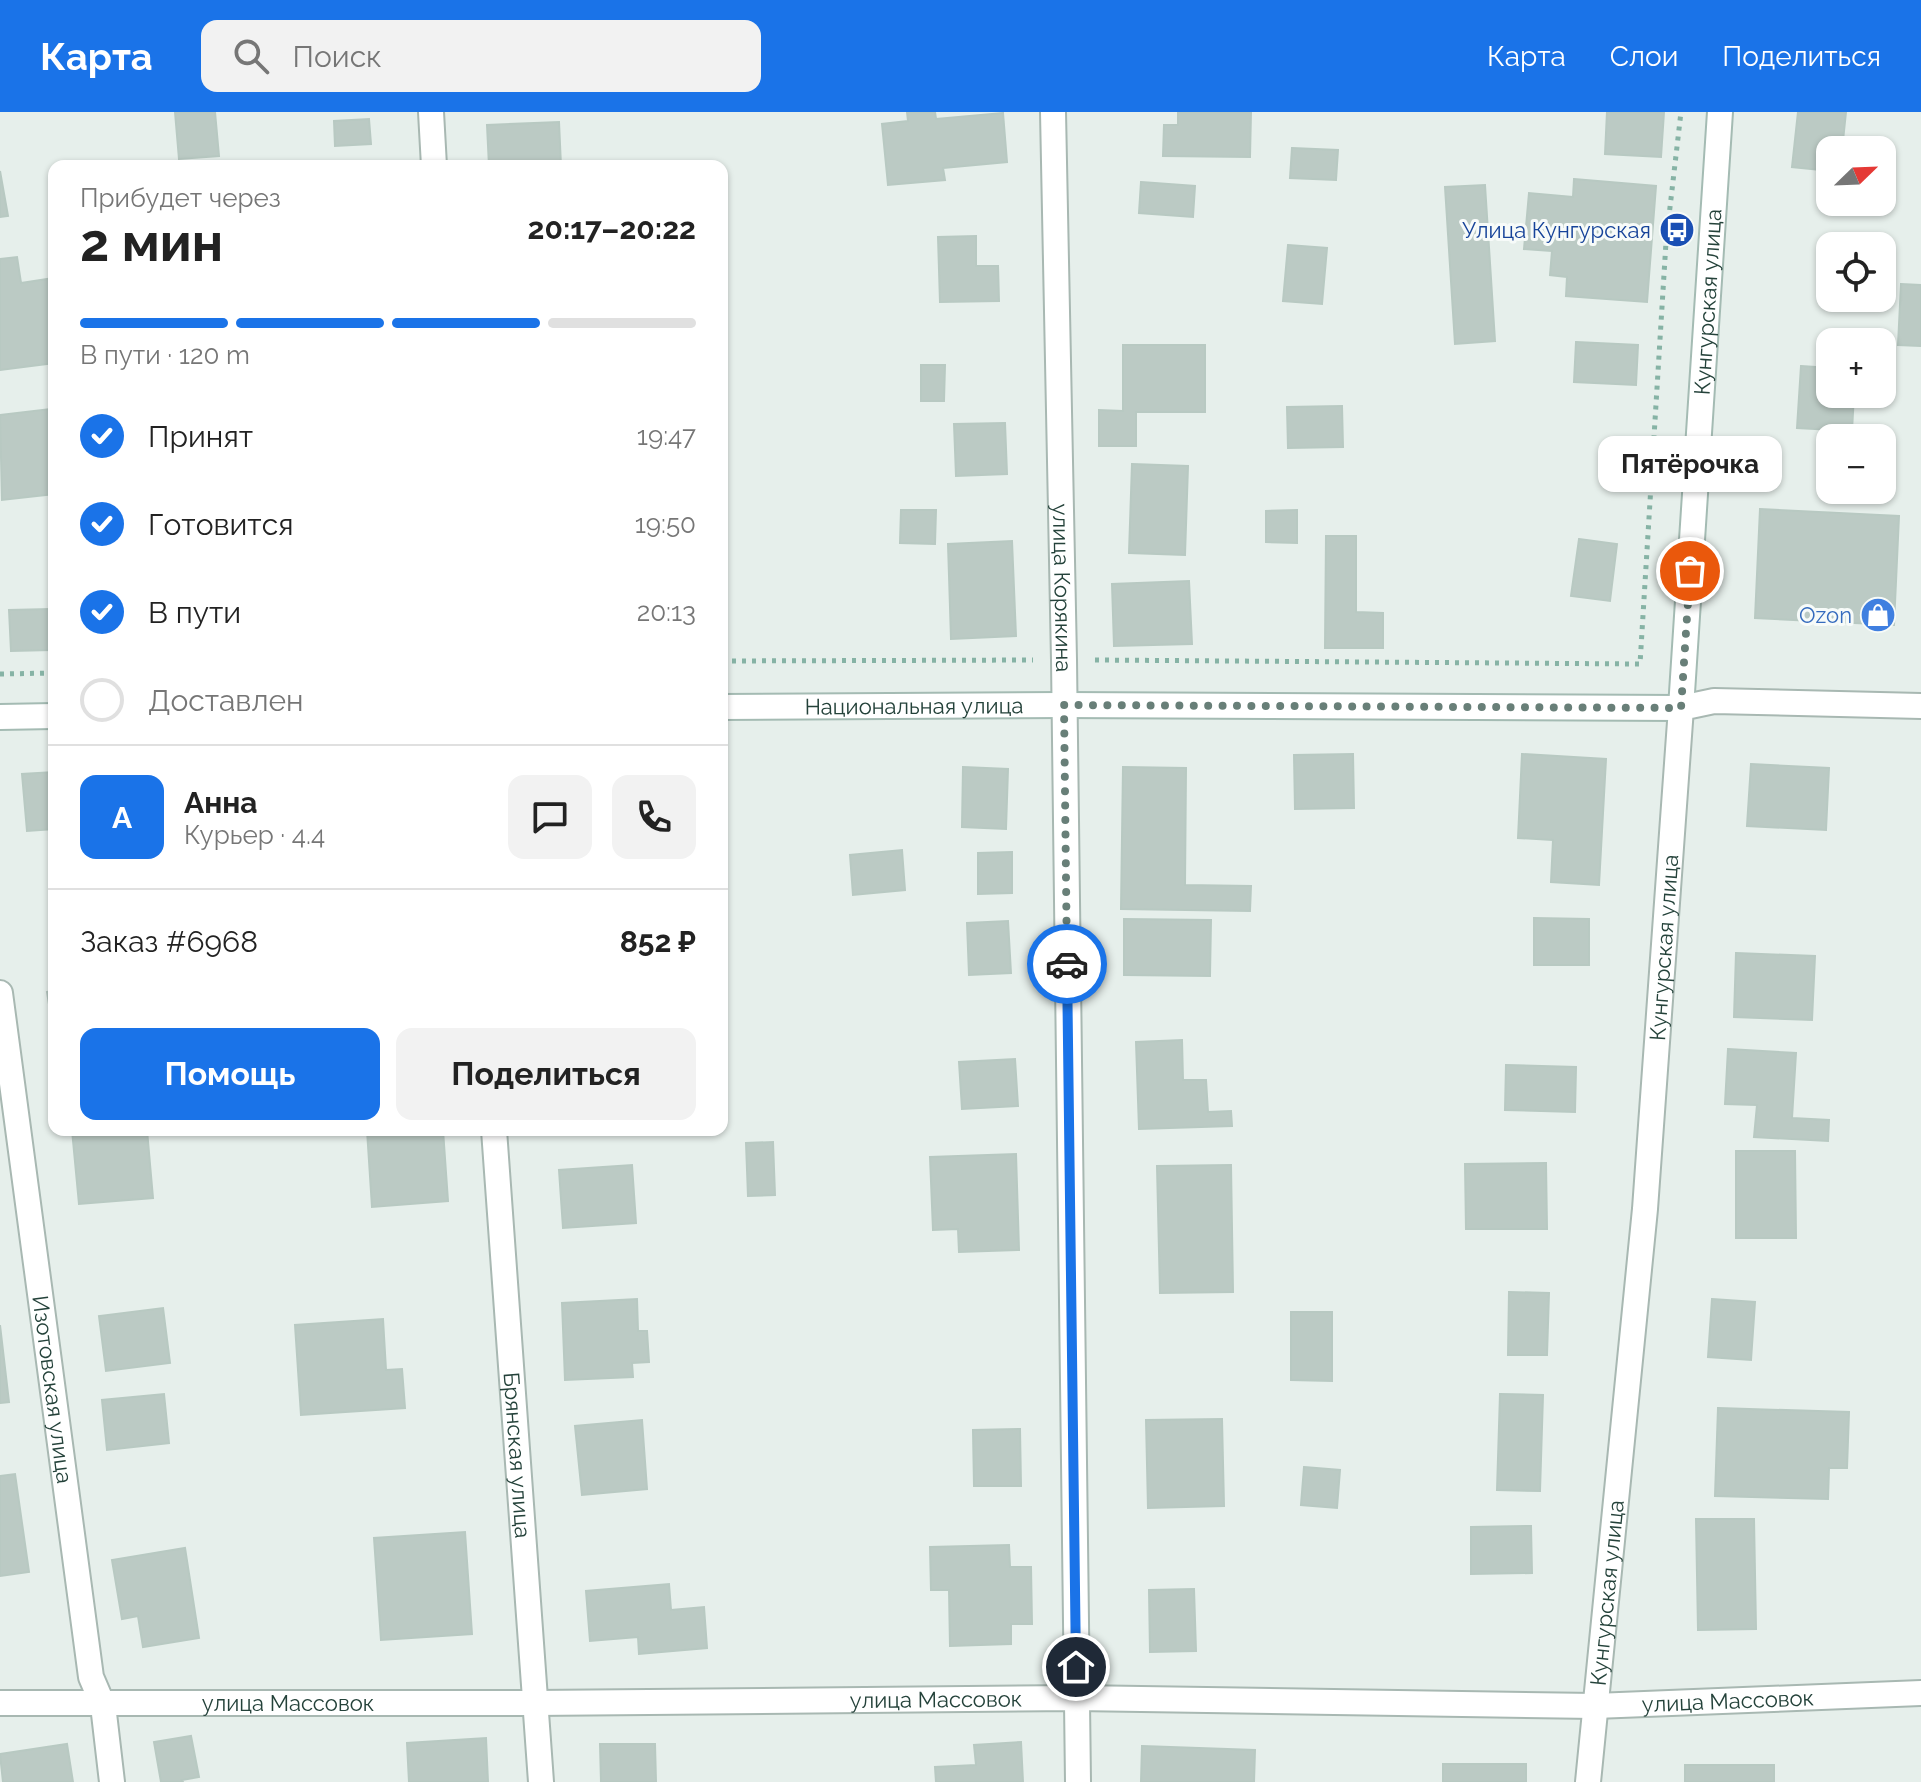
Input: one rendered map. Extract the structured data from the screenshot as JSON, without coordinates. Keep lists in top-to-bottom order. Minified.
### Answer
{"streets":{"street":["Кунгурская улица","улица Корякина","Национальная улица","Изотовская улица","Брянская улица","улица Массовок"]},"crossings":[["Кунгурская улица","Национальная улица"],["Кунгурская улица","улица Массовок"],["улица Корякина","Национальная улица"],["улица Корякина","улица Массовок"],["Изотовская улица","улица Массовок"],["Брянская улица","улица Массовок"]],"places":{"bus stop":["Улица Кунгурская"],"other":["Пятёрочка"],"shop":["Ozon"]},"north":"top right","page":{"header":"Карта","search":"Поиск","nav":["Карта","Слои","Поделиться"],"map_buttons":["+","−"],"heading":["2 мин","Прибудет через","20:17–20:22"],"panel":["Анна","Курьер · 4.4","Заказ #6968","852 ₽"],"bar":"В пути · 120 m","list":[["Принят","19:47"],["Готовится","19:50"],["В пути","20:13"],"Доставлен"],"bubble":"Пятёрочка","round":"А","buttons":["Помощь","Поделиться"]}}
